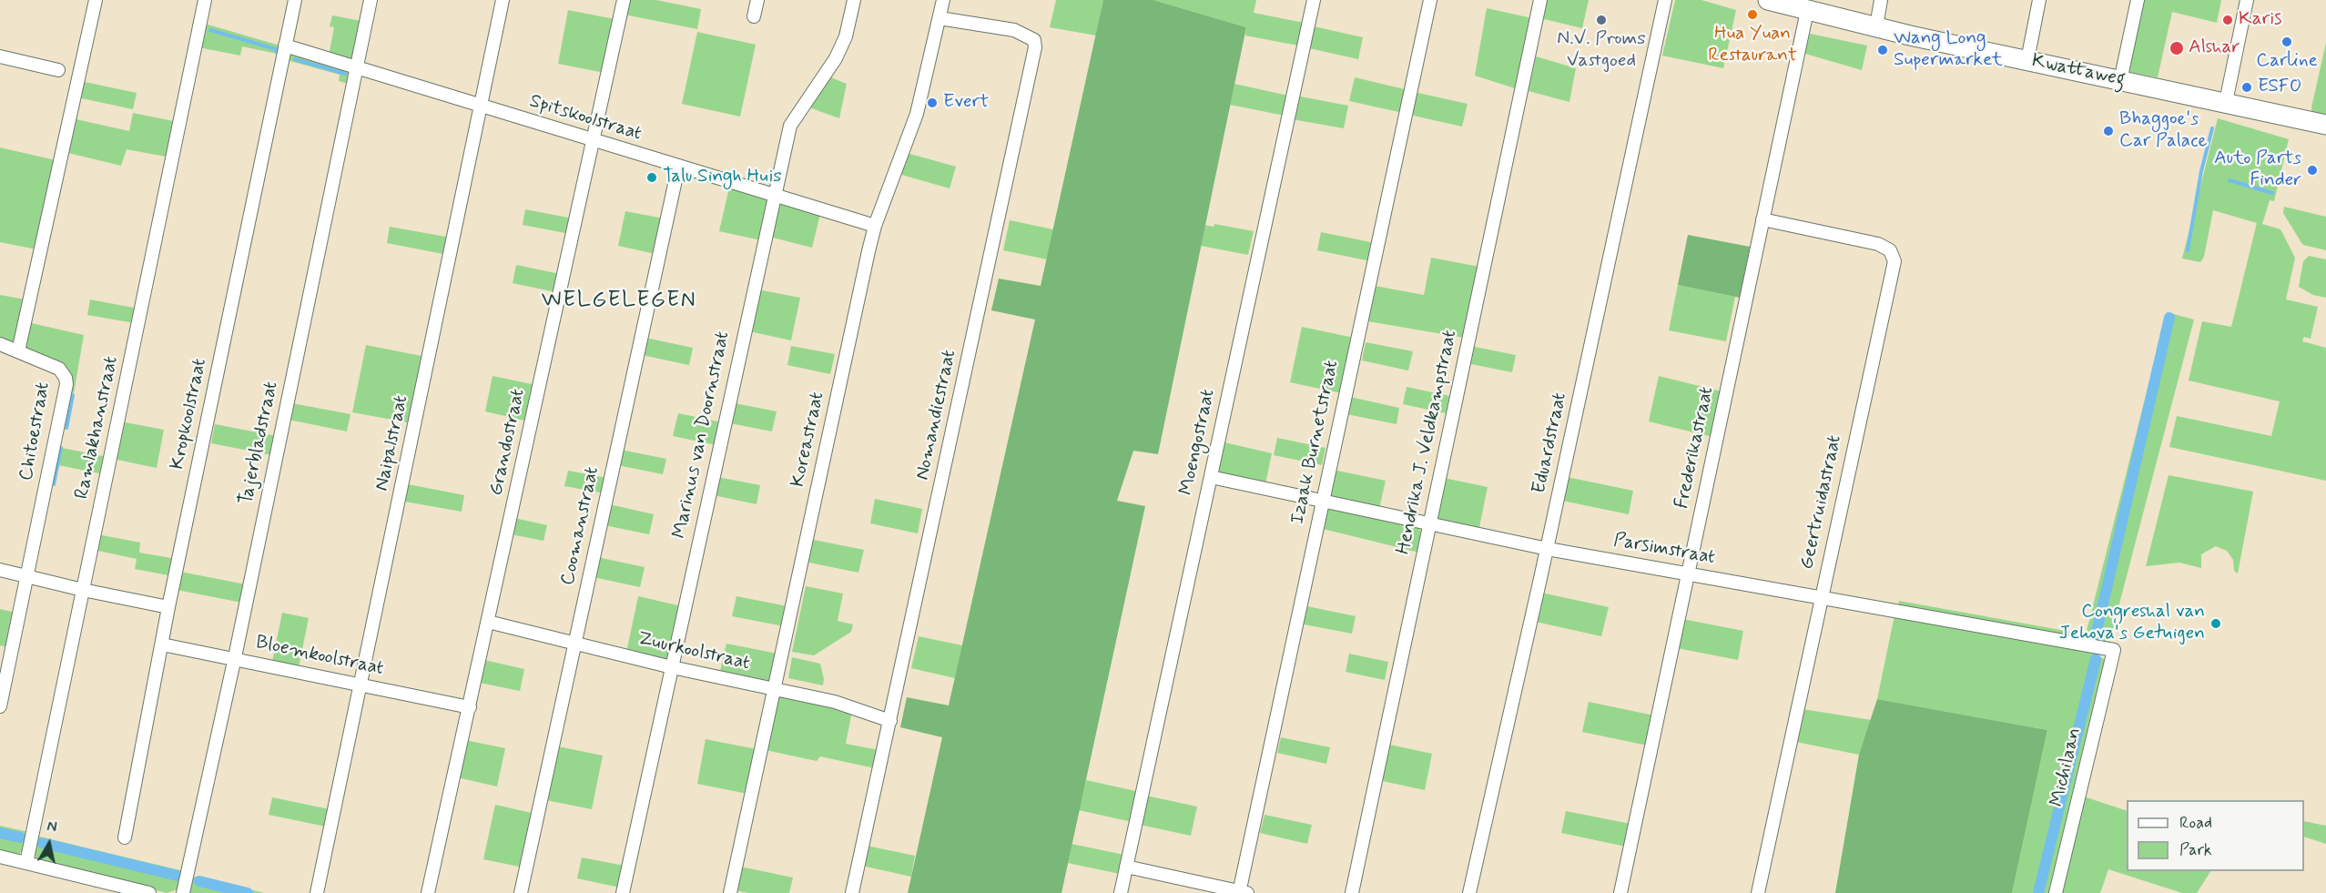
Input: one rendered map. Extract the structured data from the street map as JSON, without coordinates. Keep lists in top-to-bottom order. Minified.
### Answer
{"streets":{"main road":["Kwattaweg"],"street":["Spitskoolstraat","Kropkoolstraat","Nomandiestraat","Ramlakhanstraat","Chitoestraat","Marinus van Doornstraat","Koreastraat","Grandostraat","Moengostraat","Izaak Burnetstraat","Hendrika J. Veldkampstraat","Tajerbladstraat","Naipalstraat","Eduardstraat","Frederikastraat","Geertruidastraat","Coomanstraat","Parsimstraat","Zuurkoolstraat","Bloemkoolstraat","Michilaan"]},"crossings":[["Kwattaweg","Frederikastraat"],["Spitskoolstraat","Kropkoolstraat"],["Spitskoolstraat","Marinus van Doornstraat"],["Spitskoolstraat","Koreastraat"],["Spitskoolstraat","Grandostraat"],["Spitskoolstraat","Tajerbladstraat"],["Spitskoolstraat","Naipalstraat"],["Spitskoolstraat","Coomanstraat"],["Kropkoolstraat","Bloemkoolstraat"],["Nomandiestraat","Koreastraat"],["Nomandiestraat","Zuurkoolstraat"],["Marinus van Doornstraat","Zuurkoolstraat"],["Koreastraat","Zuurkoolstraat"],["Grandostraat","Zuurkoolstraat"],["Grandostraat","Bloemkoolstraat"],["Moengostraat","Parsimstraat"],["Izaak Burnetstraat","Parsimstraat"],["Hendrika J. Veldkampstraat","Parsimstraat"],["Tajerbladstraat","Bloemkoolstraat"],["Naipalstraat","Bloemkoolstraat"],["Eduardstraat","Parsimstraat"],["Frederikastraat","Geertruidastraat"],["Frederikastraat","Parsimstraat"],["Geertruidastraat","Parsimstraat"],["Coomanstraat","Zuurkoolstraat"],["Parsimstraat","Michilaan"]],"districts":["WELGELEGEN"],"places":["Hua Yuan Restaurant","N.V. Proms Vastgoed","Karis","Carline","Alshar","Wang Long Supermarket","ESFO","Evert","Bhaggoe's Car Palace","Auto Parts Finder","Talu Singh Huis","Congreshal van Jehova's Getuigen"],"legend":["Road","Park"],"north":"top"}
